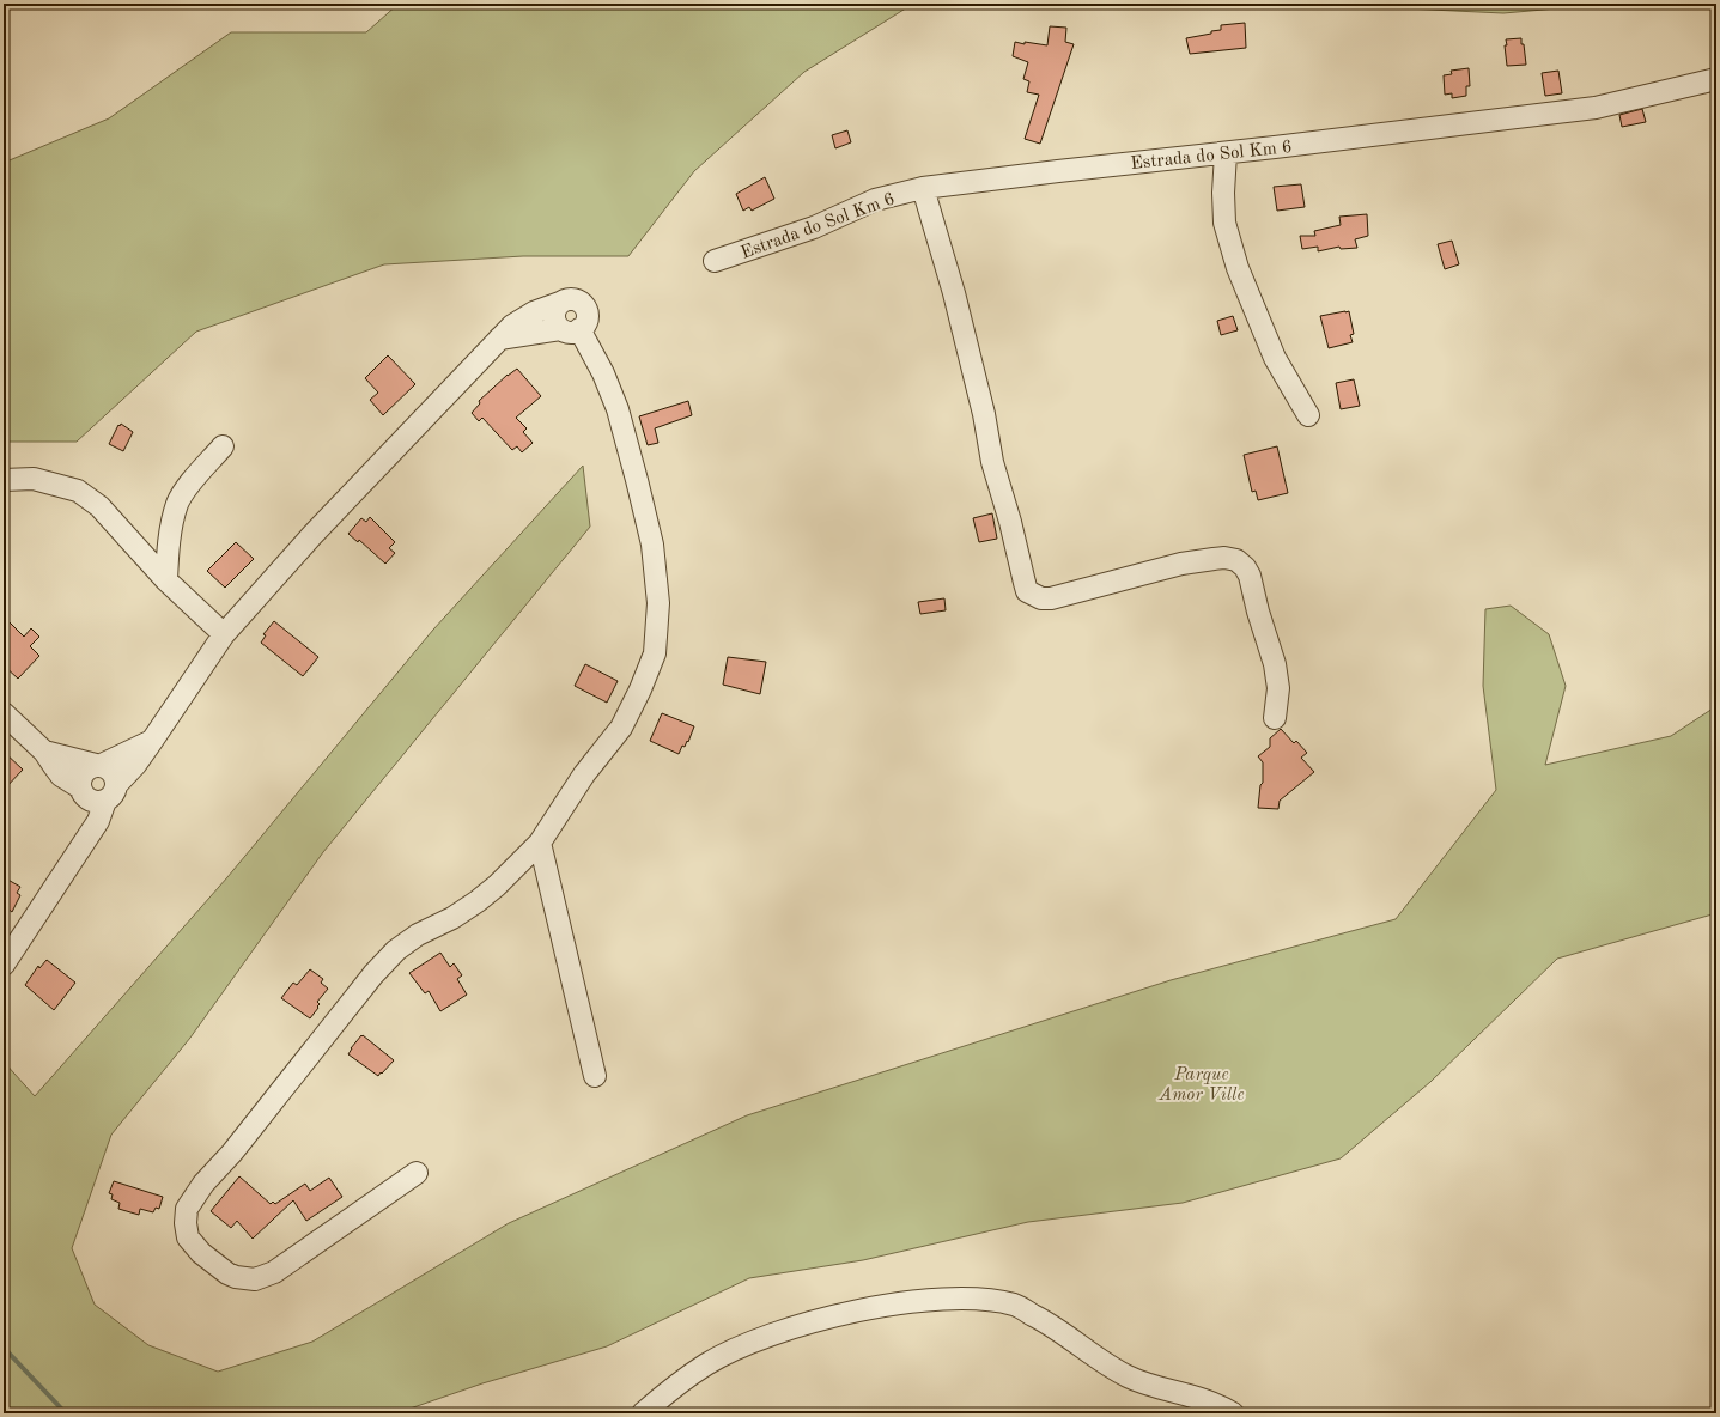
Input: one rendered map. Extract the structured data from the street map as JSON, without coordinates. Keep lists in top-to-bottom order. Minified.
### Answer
{"streets":{"street":["Estrada do Sol Km 6"]},"parks":["Parque Amor Ville"]}
